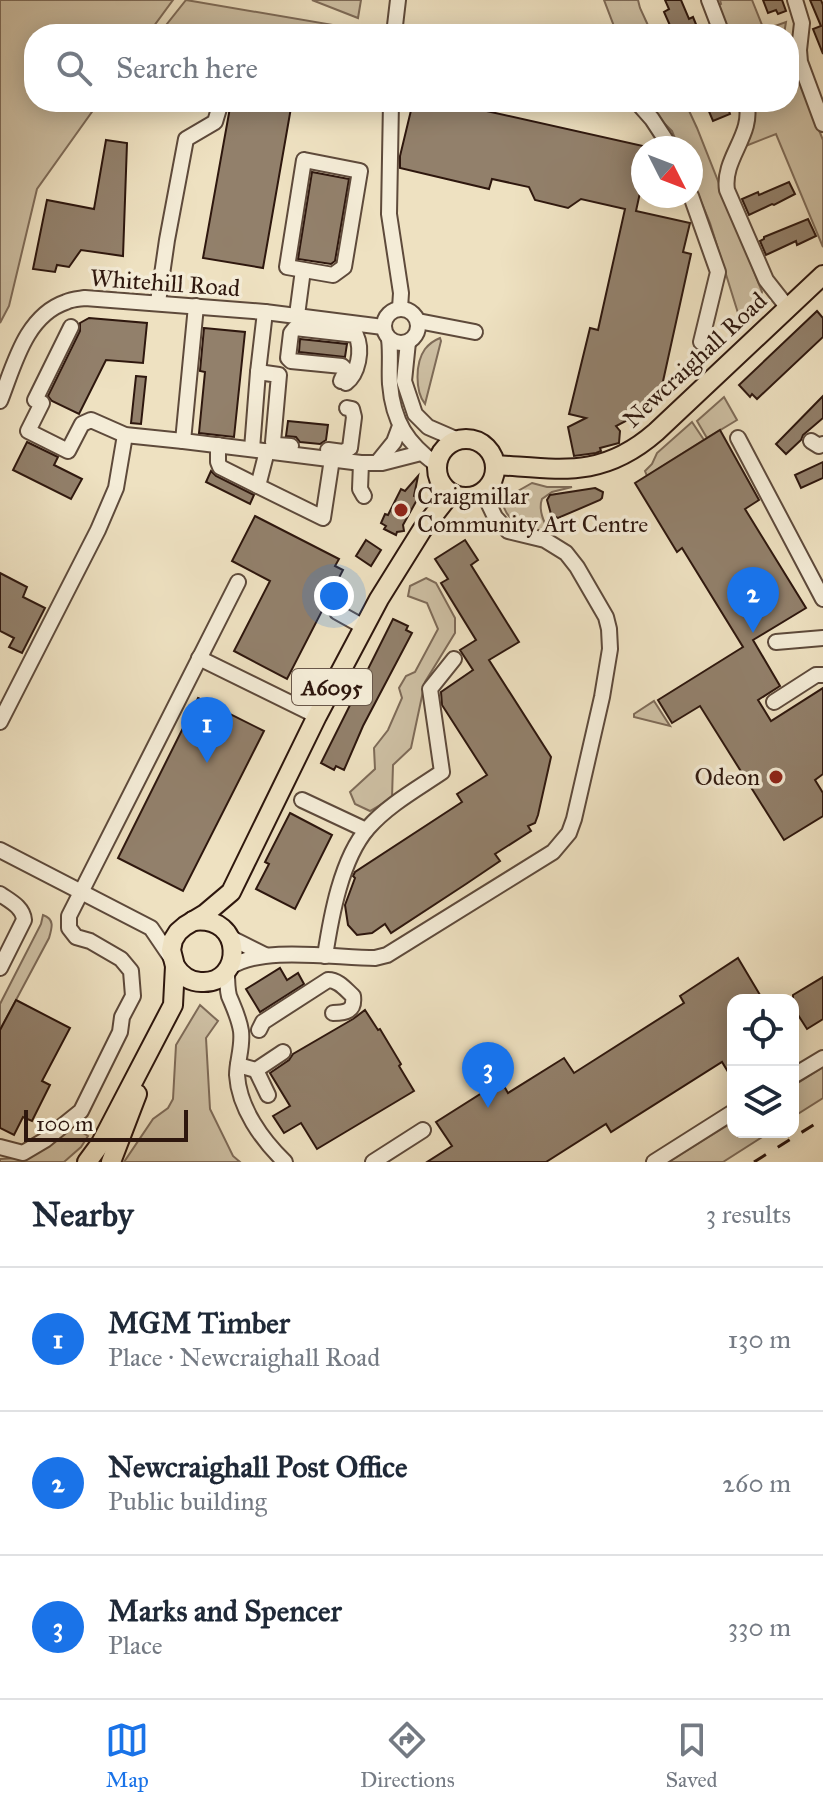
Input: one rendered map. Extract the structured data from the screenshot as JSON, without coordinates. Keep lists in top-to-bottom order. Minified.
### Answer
{"streets":{"main road":["Newcraighall Road","A6095"],"street":["Whitehill Road"]},"crossings":[["Newcraighall Road","A6095"]],"places":["Craigmillar Community Art Centre","Odeon"],"scale_bar":"100 m","north":"bottom right","page":{"search":"Search here","pins":["2","1","3"],"scale":"100 m","heading":["Nearby","3 results"],"list":[{"mark":"1","name":"MGM Timber","note":"Place · Newcraighall Road","value":"130 m"},{"mark":"2","name":"Newcraighall Post Office","note":"Public building","value":"260 m"},{"mark":"3","name":"Marks and Spencer","note":"Place","value":"330 m"}],"nav":["Map","Directions","Saved"]}}
